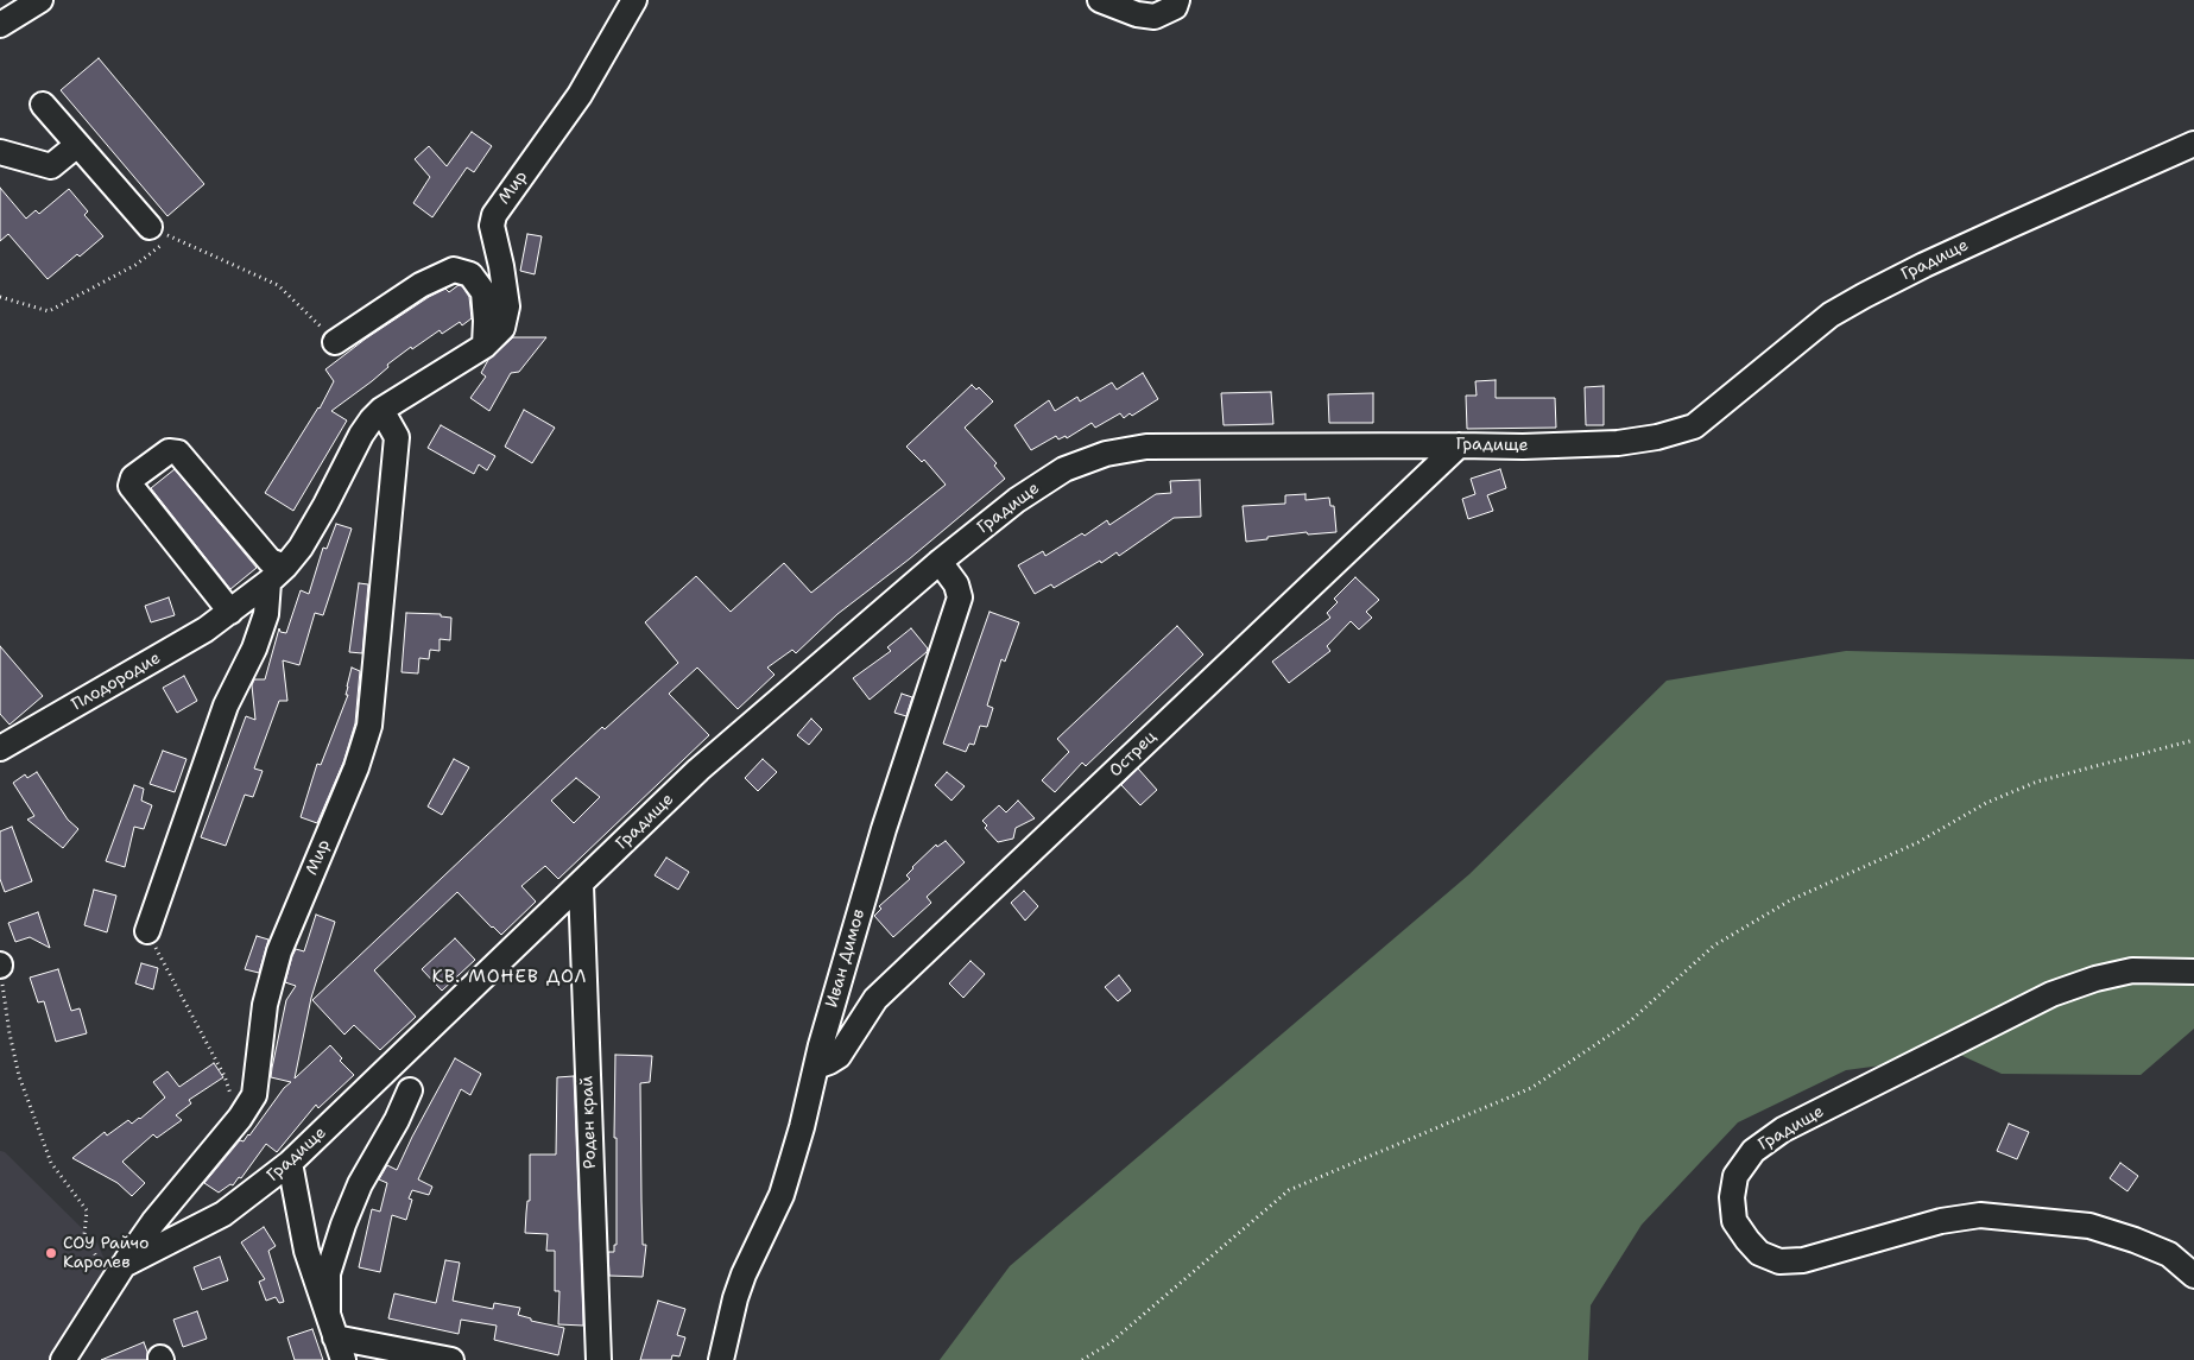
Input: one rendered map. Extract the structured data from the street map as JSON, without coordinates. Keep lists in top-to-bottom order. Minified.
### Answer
{"streets":{"street":["Мир","Градище","Плодородие","Острец","Иван Димов","Роден край"]},"crossings":[["Мир","Градище"],["Мир","Плодородие"],["Градище","Острец"],["Градище","Иван Димов"],["Градище","Роден край"],["Острец","Иван Димов"]],"districts":["КВ. МОНЕВ ДОЛ"],"places":["СОУ Райчо Каролев"]}
